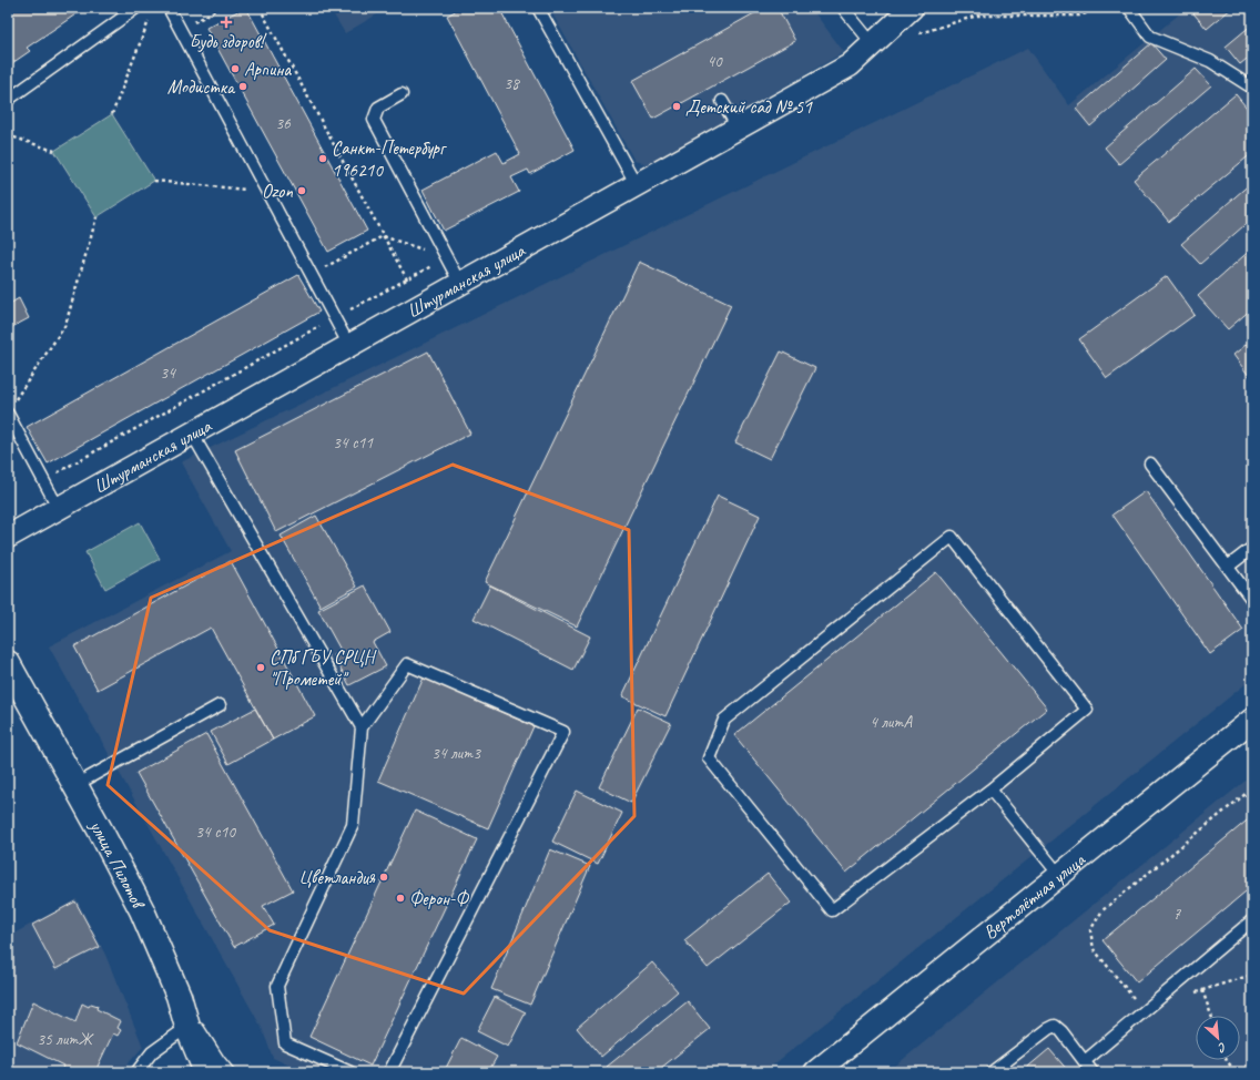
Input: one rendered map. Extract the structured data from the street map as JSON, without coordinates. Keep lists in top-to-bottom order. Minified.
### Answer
{"streets":{"street":["Штурманская улица","улица Пилотов","Вертолётная улица"]},"places":{"health":["Будь здоров!"],"other":["Арпина","Модистка","Детский сад № 51","Санкт-Петербург 196210","Ozon","СПб ГБУ СРЦН \"Прометей\"","Цветландия","Ферон-Ф"]},"house_numbers":["40","38","36","34","34 с11","4 литА","34 лит3","34 с10","7","35 литЖ"],"north":"bottom right"}
